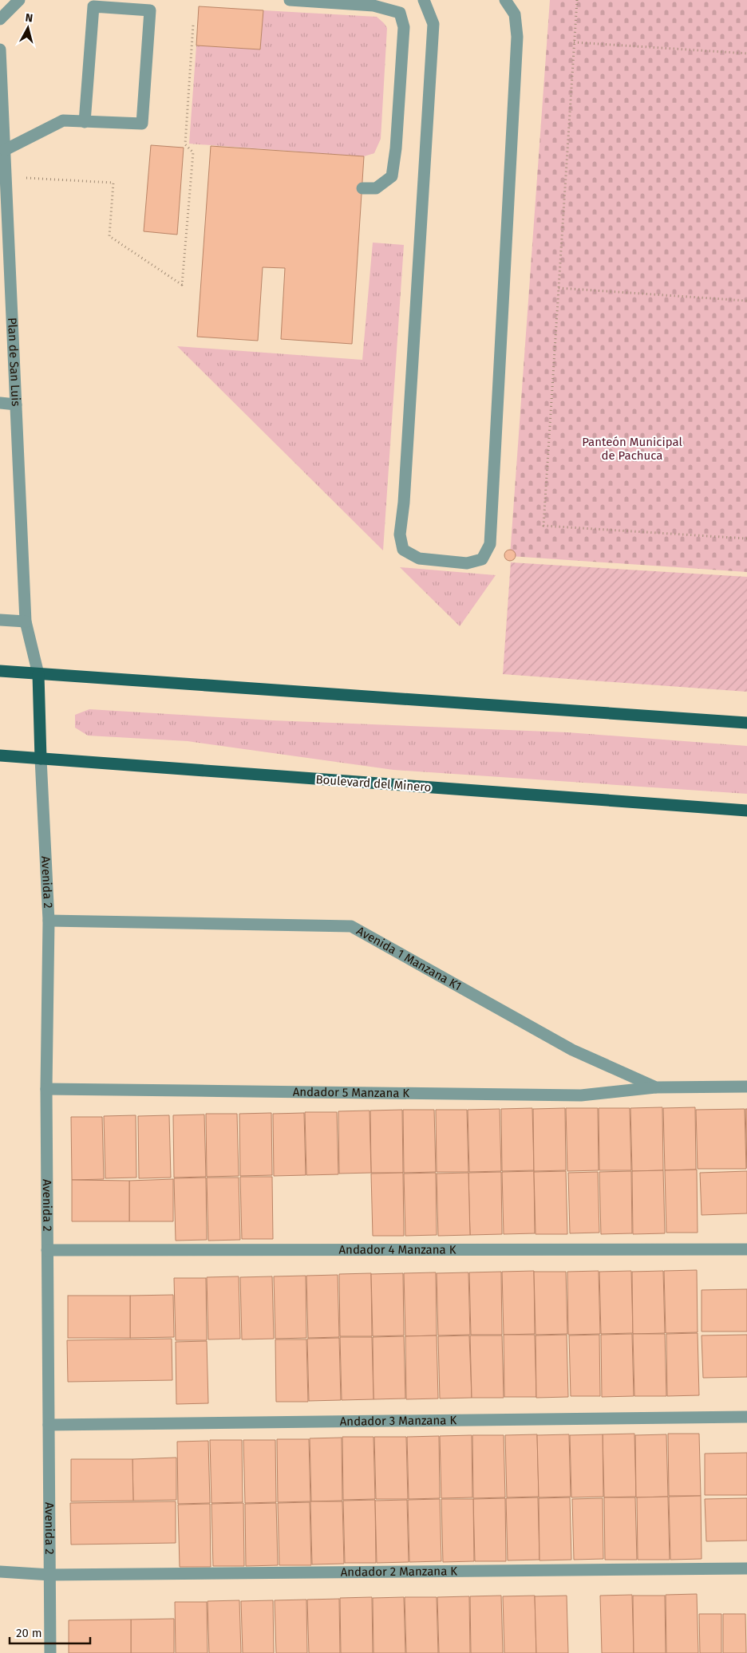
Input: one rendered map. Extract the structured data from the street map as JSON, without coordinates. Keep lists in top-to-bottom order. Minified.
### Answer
{"streets":{"main road":["Boulevard del Minero"],"street":["Plan de San Luis","Avenida 2","Avenida 1 Manzana K1","Andador 5 Manzana K","Andador 4 Manzana K","Andador 3 Manzana K","Andador 2 Manzana K"]},"crossings":[["Boulevard del Minero","Avenida 2"],["Avenida 2","Avenida 1 Manzana K1"],["Avenida 2","Andador 5 Manzana K"],["Avenida 2","Andador 4 Manzana K"],["Avenida 2","Andador 3 Manzana K"],["Avenida 2","Andador 2 Manzana K"],["Avenida 1 Manzana K1","Andador 5 Manzana K"]],"parks":["Panteón Municipal de Pachuca"],"scale_bar":"20 m","north":"top"}
